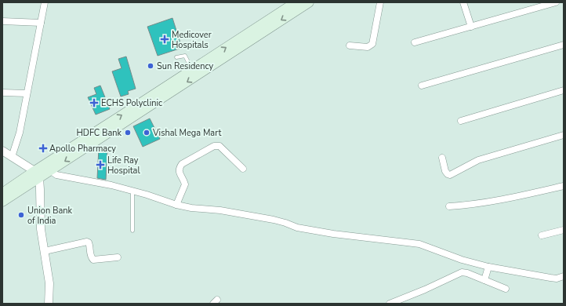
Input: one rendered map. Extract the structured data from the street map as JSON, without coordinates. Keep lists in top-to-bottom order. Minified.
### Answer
{"places":{"health":["Medicover Hospitals","ECHS Polyclinic","Apollo Pharmacy","Life Ray Hospital"],"other":["Sun Residency","HDFC Bank","Vishal Mega Mart","Union Bank of India"]}}
